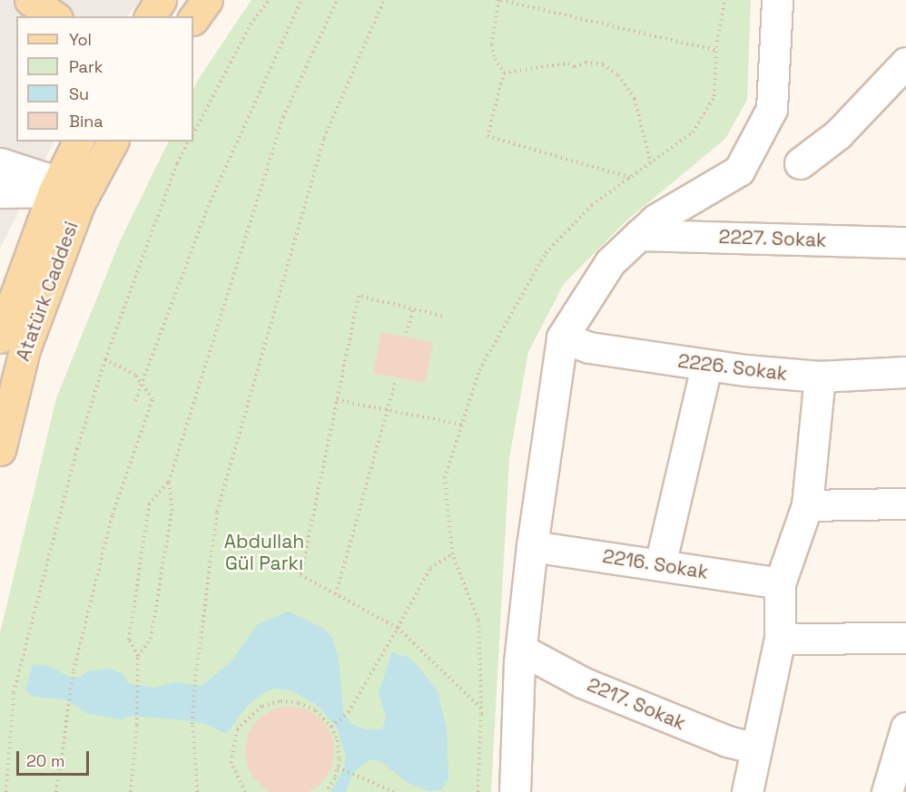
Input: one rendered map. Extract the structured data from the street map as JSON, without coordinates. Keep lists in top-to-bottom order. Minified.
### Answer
{"streets":{"main road":["Atatürk Caddesi"],"street":["2227. Sokak","2226. Sokak","2216. Sokak","2217. Sokak"]},"parks":["Abdullah Gül Parkı"],"legend":["Yol","Park","Su","Bina"],"scale_bar":"20 m"}
